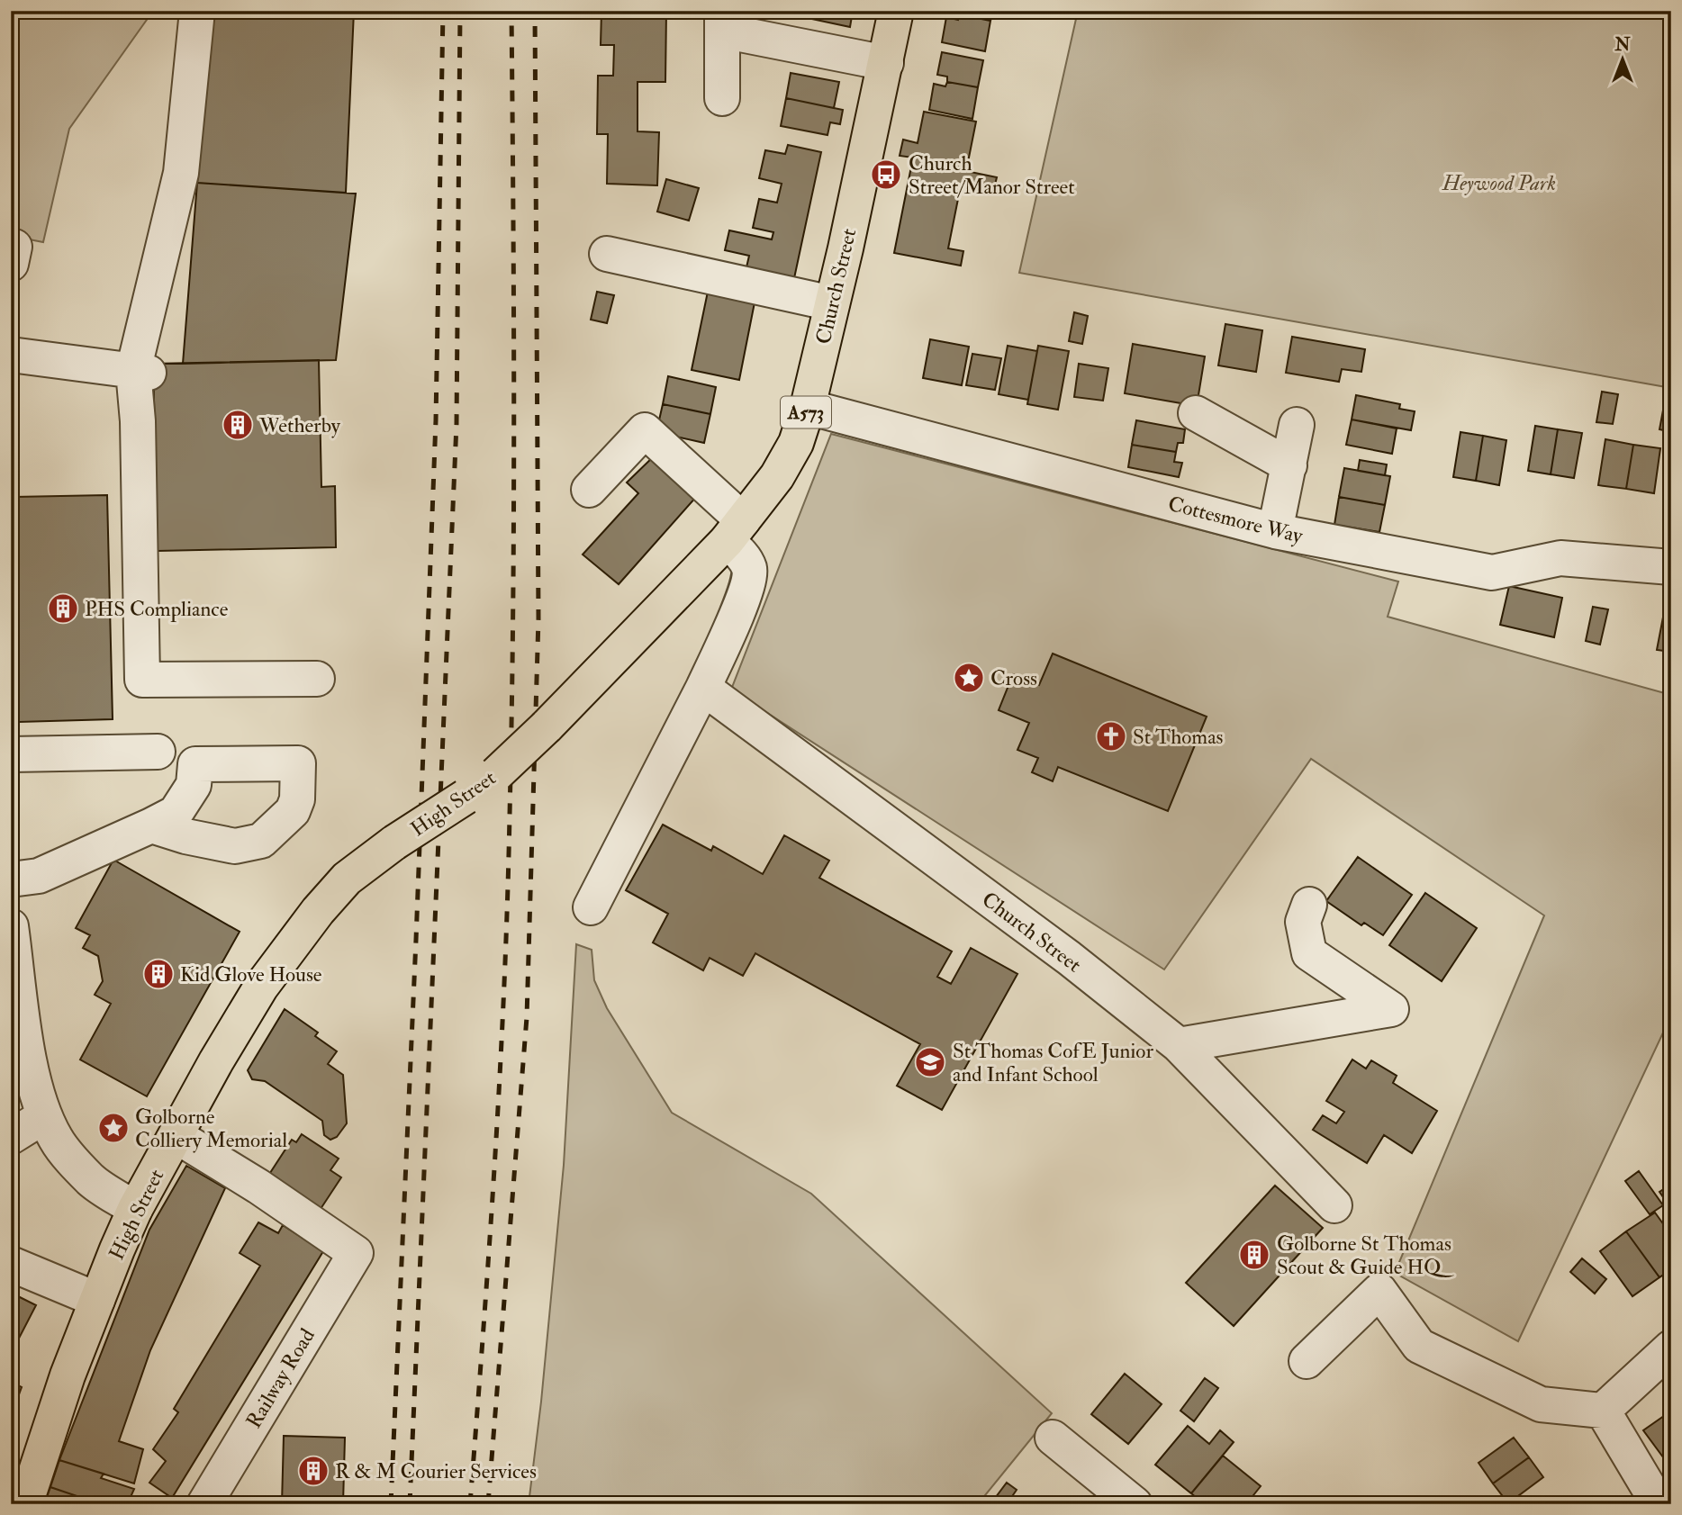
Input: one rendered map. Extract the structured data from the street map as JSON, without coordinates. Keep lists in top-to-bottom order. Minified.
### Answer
{"streets":{"main road":["Church Street","A573","High Street"],"street":["Cottesmore Way","Railway Road"]},"crossings":[["Church Street","Cottesmore Way"],["Church Street","High Street"],["High Street","Railway Road"]],"parks":["Heywood Park"],"places":{"bus stop":["Church Street/Manor Street"],"building":["Wetherby","PHS Compliance","Kid Glove House","Golborne St Thomas Scout & Guide HQ","R & M Courier Services"],"place":["Cross","Golborne Colliery Memorial"],"church":["St Thomas"],"school or university":["St Thomas CofE Junior and Infant School"]},"north":"top"}
